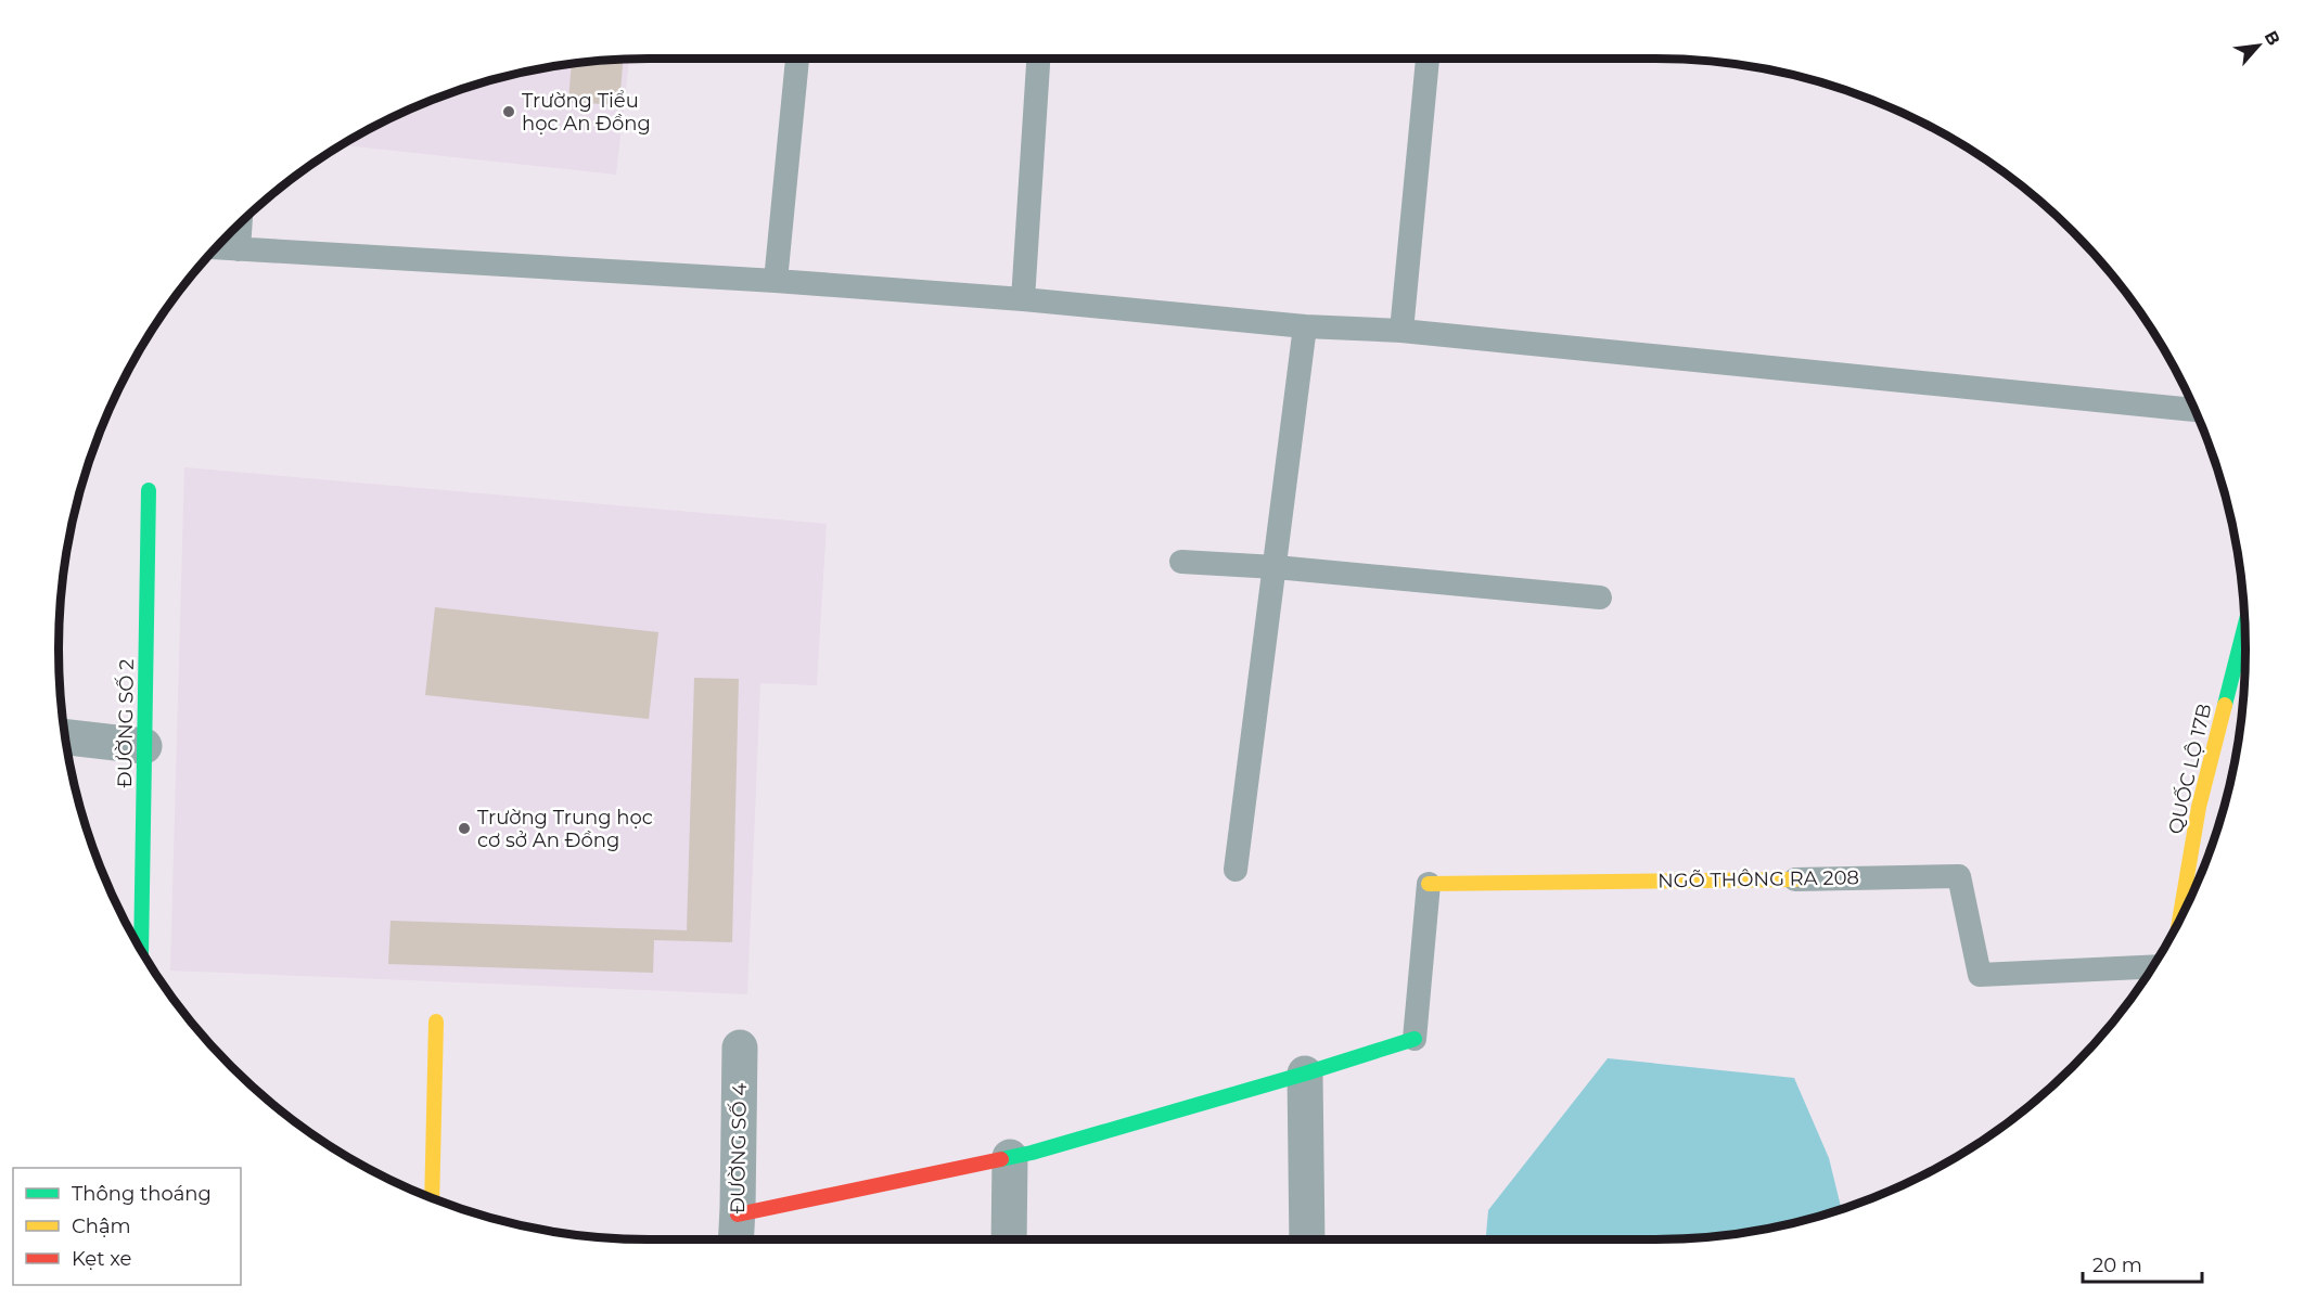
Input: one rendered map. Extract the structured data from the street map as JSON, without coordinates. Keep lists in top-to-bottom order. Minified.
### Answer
{"streets":{"street":["ĐƯỜNG SỐ 2","QUỐC LỘ 17B","NGÕ THÔNG RA 208","ĐƯỜNG SỐ 4"]},"places":["Trường Tiểu học An Đồng","Trường Trung học cơ sở An Đồng"],"legend":["Thông thoáng","Chậm","Kẹt xe"],"scale_bar":"20 m","north":"top right"}
